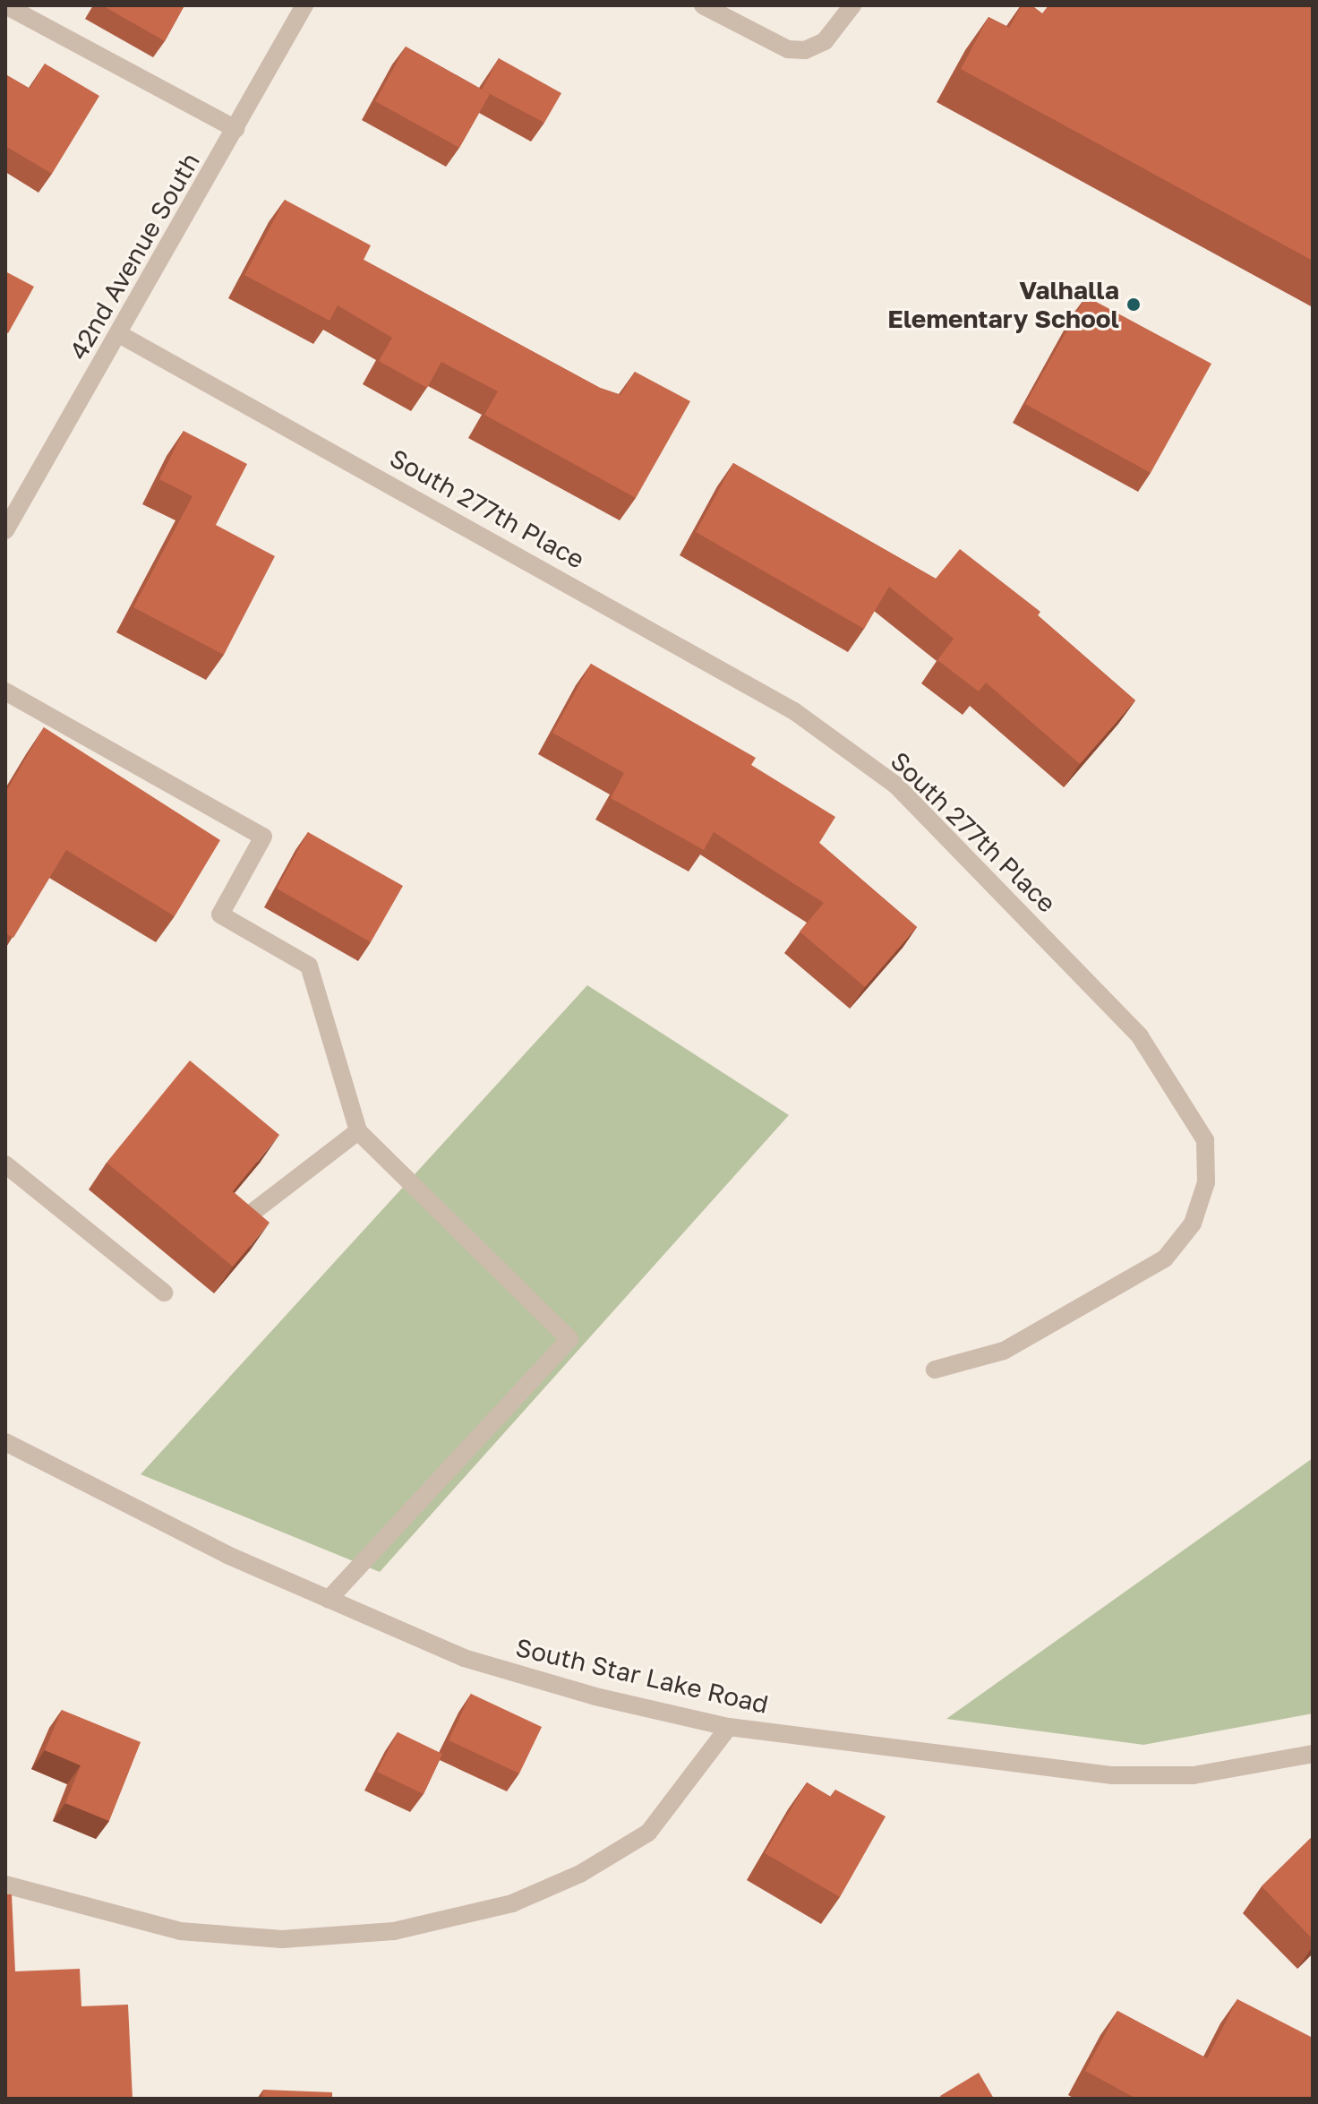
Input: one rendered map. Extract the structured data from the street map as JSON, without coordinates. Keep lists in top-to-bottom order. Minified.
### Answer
{"streets":{"street":["42nd Avenue South","South 277th Place","South Star Lake Road"]},"crossings":[["42nd Avenue South","South 277th Place"]],"places":["Valhalla Elementary School"]}
